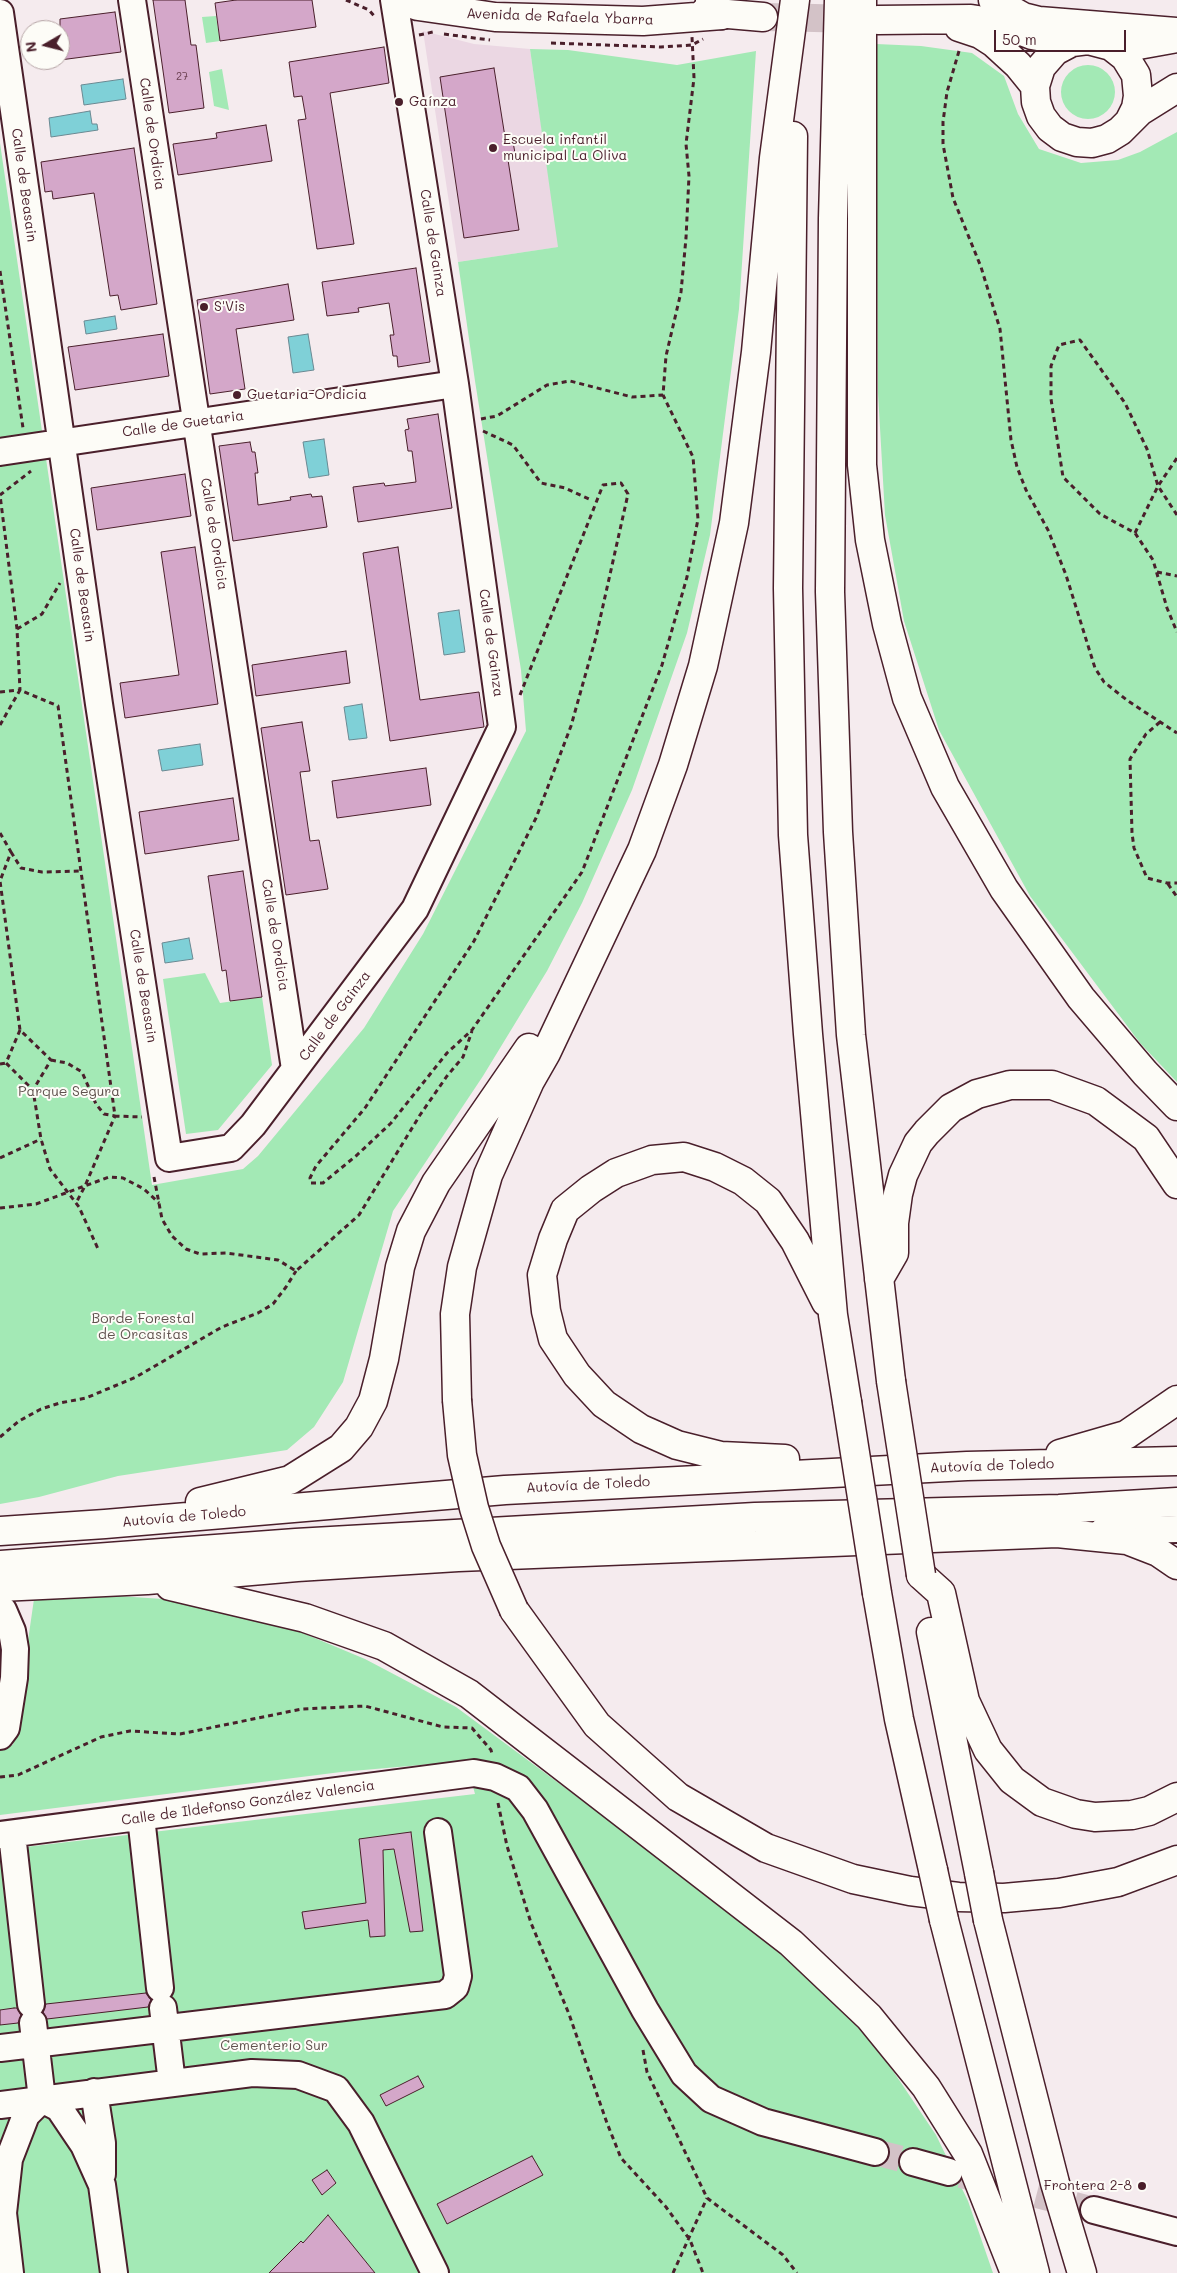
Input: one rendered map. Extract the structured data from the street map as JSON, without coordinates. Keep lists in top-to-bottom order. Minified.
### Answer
{"streets":{"main road":["Avenida de Rafaela Ybarra","Autovía de Toledo"],"street":["Calle de Ordicia","Calle de Beasain","Calle de Gainza","Calle de Guetaria","Calle de Ildefonso González Valencia"]},"crossings":[["Calle de Ordicia","Calle de Gainza"],["Calle de Ordicia","Calle de Guetaria"],["Calle de Beasain","Calle de Gainza"],["Calle de Beasain","Calle de Guetaria"],["Calle de Gainza","Calle de Guetaria"]],"parks":["Parque Segura","Borde Forestal de Orcasitas","Cementerio Sur"],"places":["Gaínza","Escuela infantil municipal La Oliva","S'Vis","Guetaria-Ordicia","Frontera 2-8"],"house_numbers":["27"],"scale_bar":"50 m","north":"left"}
